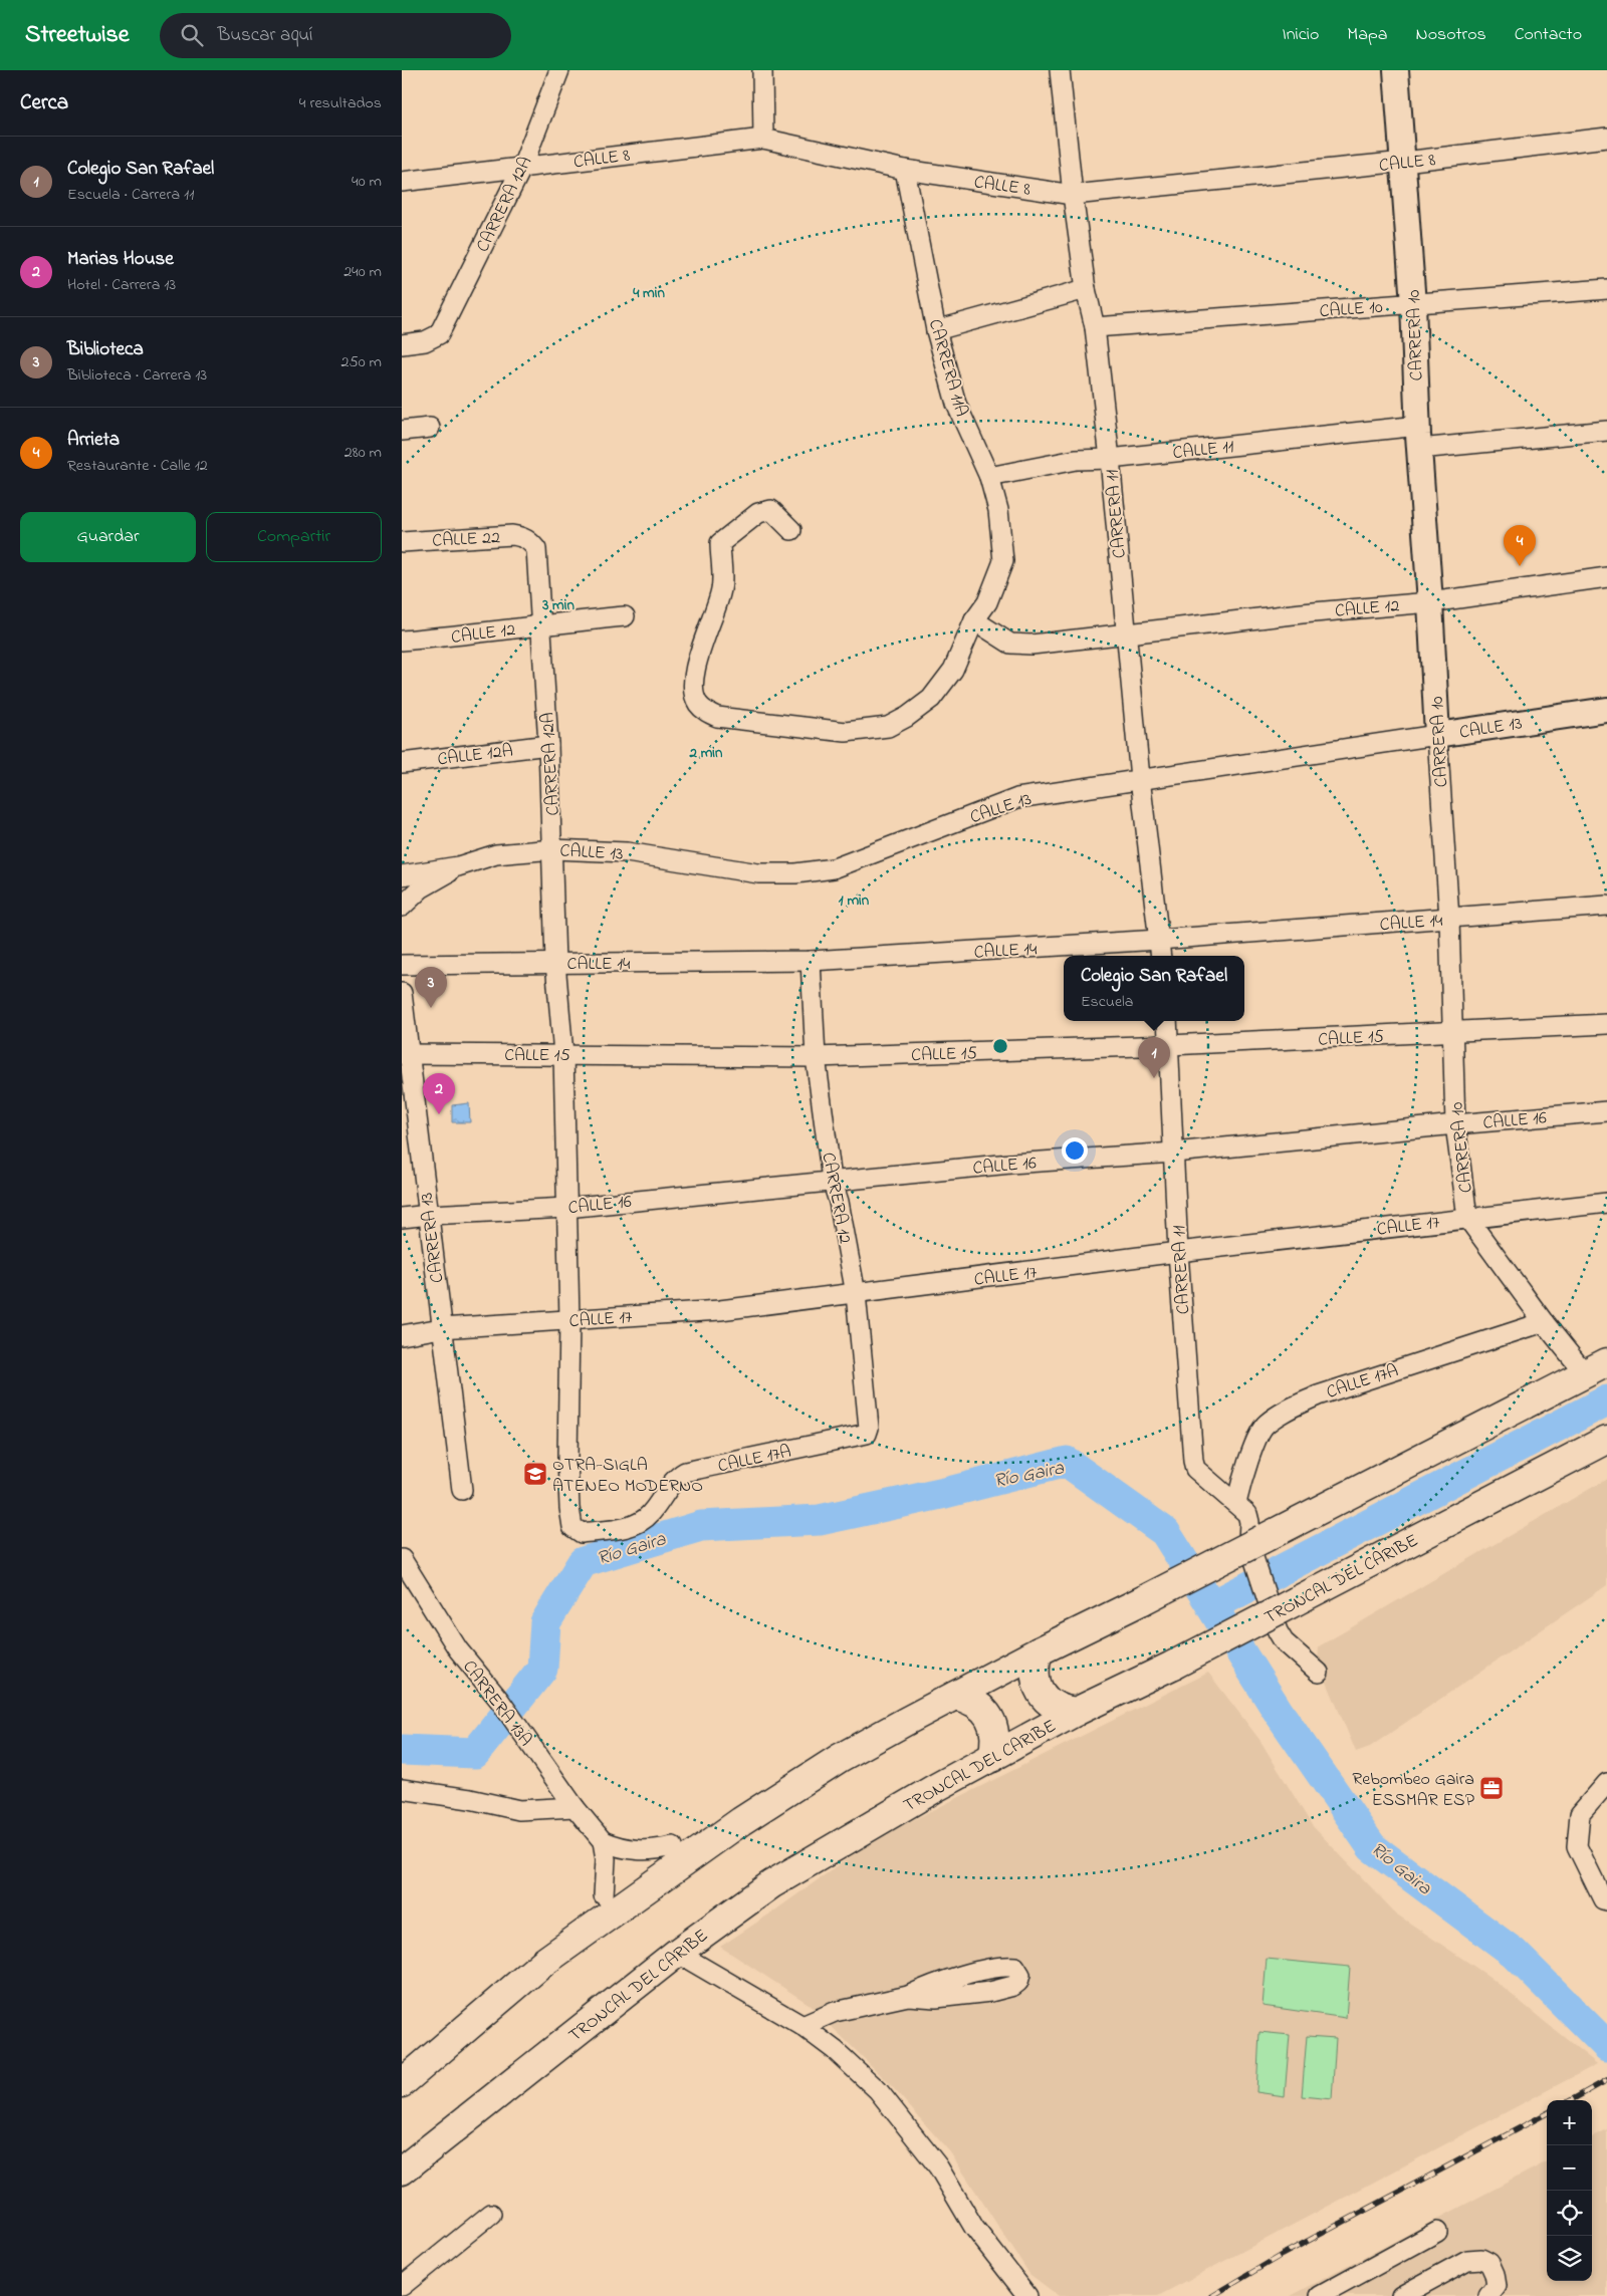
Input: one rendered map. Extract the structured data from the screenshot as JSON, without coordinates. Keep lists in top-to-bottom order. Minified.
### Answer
{"streets":{"highway":["TRONCAL DEL CARIBE"],"main road":["CARRERA 10","CALLE 13"],"street":["CALLE 8","CARRERA 12A","CALLE 10","CARRERA 11A","CALLE 11","CARRERA 11","CALLE 22","CALLE 12","CALLE 12A","CALLE 14","CALLE 15","CALLE 16","CARRERA 12","CALLE 17","CARRERA 13","CALLE 17A","CARRERA 13A"]},"crossings":[["CALLE 8","CARRERA 12A"],["CALLE 8","CARRERA 10"],["CALLE 8","CARRERA 11A"],["CALLE 8","CARRERA 11"],["CARRERA 12A","CALLE 22"],["CARRERA 12A","CALLE 12"],["CARRERA 12A","CALLE 13"],["CARRERA 12A","CALLE 12A"],["CARRERA 12A","CALLE 14"],["CARRERA 12A","CALLE 15"],["CARRERA 12A","CALLE 16"],["CARRERA 12A","CALLE 17"],["CARRERA 12A","CALLE 17A"],["CALLE 10","CARRERA 10"],["CALLE 10","CARRERA 11"],["CARRERA 10","CALLE 11"],["CARRERA 10","CALLE 12"],["CARRERA 10","CALLE 13"],["CARRERA 10","CALLE 14"],["CARRERA 10","CALLE 15"],["CARRERA 10","CALLE 16"],["CARRERA 10","CALLE 17"],["CARRERA 10","CALLE 17A"],["CARRERA 11A","CALLE 11"],["CARRERA 11A","CALLE 12"],["CALLE 11","CARRERA 11"],["CARRERA 11","CALLE 12"],["CARRERA 11","CALLE 13"],["CARRERA 11","CALLE 14"],["CARRERA 11","CALLE 15"],["CARRERA 11","CALLE 16"],["CARRERA 11","CALLE 17"],["CARRERA 11","CALLE 17A"],["CALLE 14","CARRERA 12"],["CALLE 15","CARRERA 12"],["CALLE 15","CARRERA 13"],["CALLE 16","CARRERA 12"],["CALLE 16","CARRERA 13"],["CARRERA 12","CALLE 17"],["CARRERA 12","CALLE 17A"],["CALLE 17","CARRERA 13"]],"water":["Río Gaira"],"places":{"school or university":["OTRA-SIGLA ATENEO MODERNO"],"office":["Rebombeo Gaira ESSMAR ESP"]},"page":{"header":"Streetwise","search":"Buscar aquí","nav":["Inicio","Mapa","Nosotros","Contacto"],"heading":["Cerca","4 resultados"],"list":[{"mark":"1","name":"Colegio San Rafael","note":"Escuela · Carrera 11","value":"40 m"},{"mark":"2","name":"Marias House","note":"Hotel · Carrera 13","value":"240 m"},{"mark":"3","name":"Biblioteca","note":"Biblioteca · Carrera 13","value":"250 m"},{"mark":"4","name":"Arrieta","note":"Restaurante · Calle 12","value":"280 m"}],"buttons":["Guardar","Compartir"],"pins":["4","3","1","2"],"popup":["Colegio San Rafael","Escuela"],"map_buttons":["+","−"]},"rings":["4 min","3 min","2 min","1 min"]}
